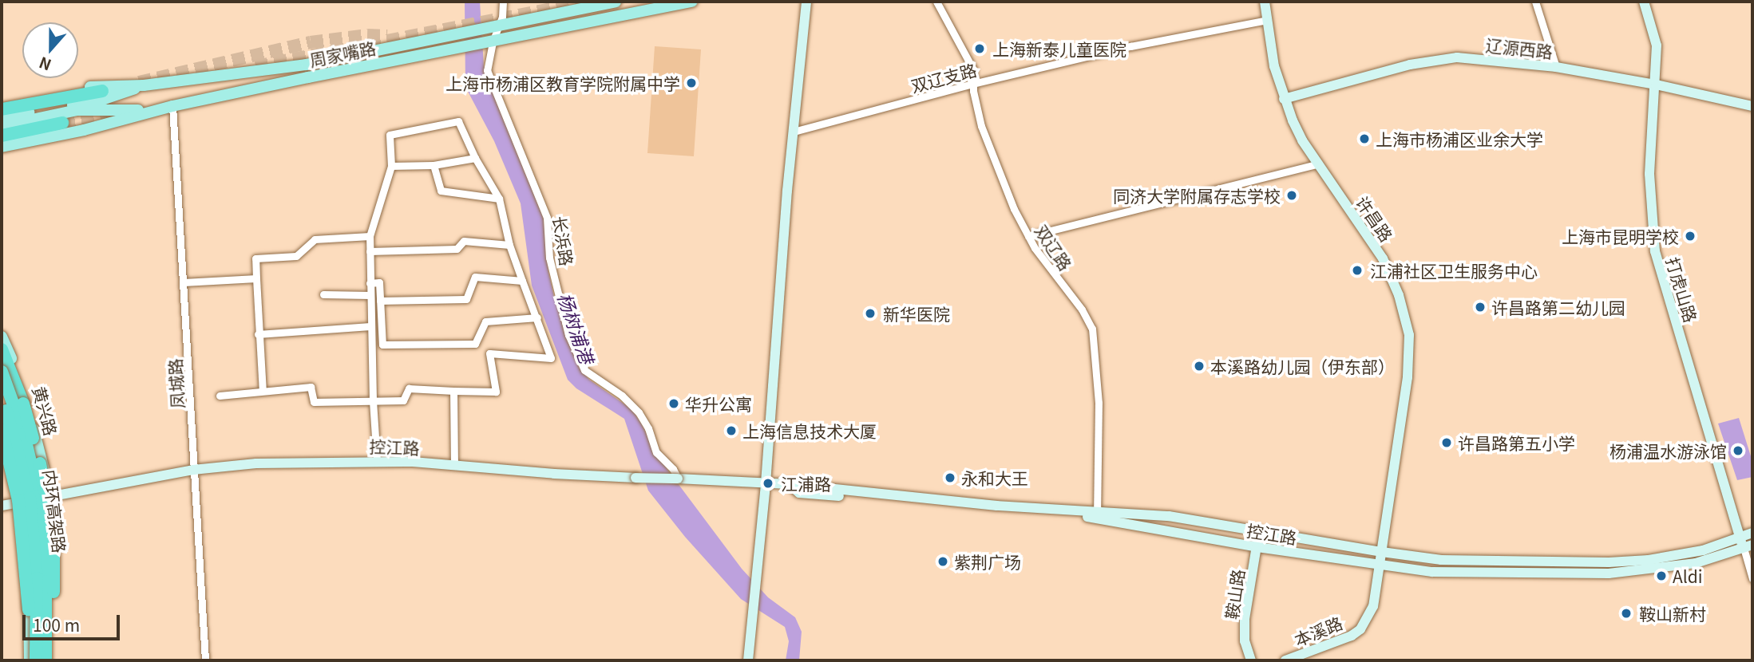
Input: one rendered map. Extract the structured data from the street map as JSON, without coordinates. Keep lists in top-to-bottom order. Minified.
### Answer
{"streets":{"highway":["内环高架路"],"main road":["辽源西路","周家嘴路","许昌路","打虎山路","黄兴路","控江路","鞍山路","本溪路"],"street":["双辽支路","长浜路","双辽路","凤城路"]},"crossings":[["辽源西路","许昌路"],["辽源西路","打虎山路"],["周家嘴路","长浜路"],["周家嘴路","凤城路"],["双辽支路","许昌路"],["双辽支路","双辽路"],["许昌路","控江路"],["许昌路","本溪路"],["长浜路","控江路"],["双辽路","控江路"],["打虎山路","控江路"],["凤城路","控江路"],["黄兴路","控江路"],["黄兴路","内环高架路"],["控江路","鞍山路"],["控江路","本溪路"]],"water":["杨树浦港"],"places":["上海新泰儿童医院","上海市杨浦区教育学院附属中学","上海市杨浦区业余大学","同济大学附属存志学校","上海市昆明学校","江浦社区卫生服务中心","许昌路第二幼儿园","新华医院","本溪路幼儿园（伊东部）","华升公寓","上海信息技术大厦","许昌路第五小学","杨浦温水游泳馆","永和大王","江浦路","紫荆广场","Aldi","鞍山新村"],"scale_bar":"100 m","north":"bottom"}
